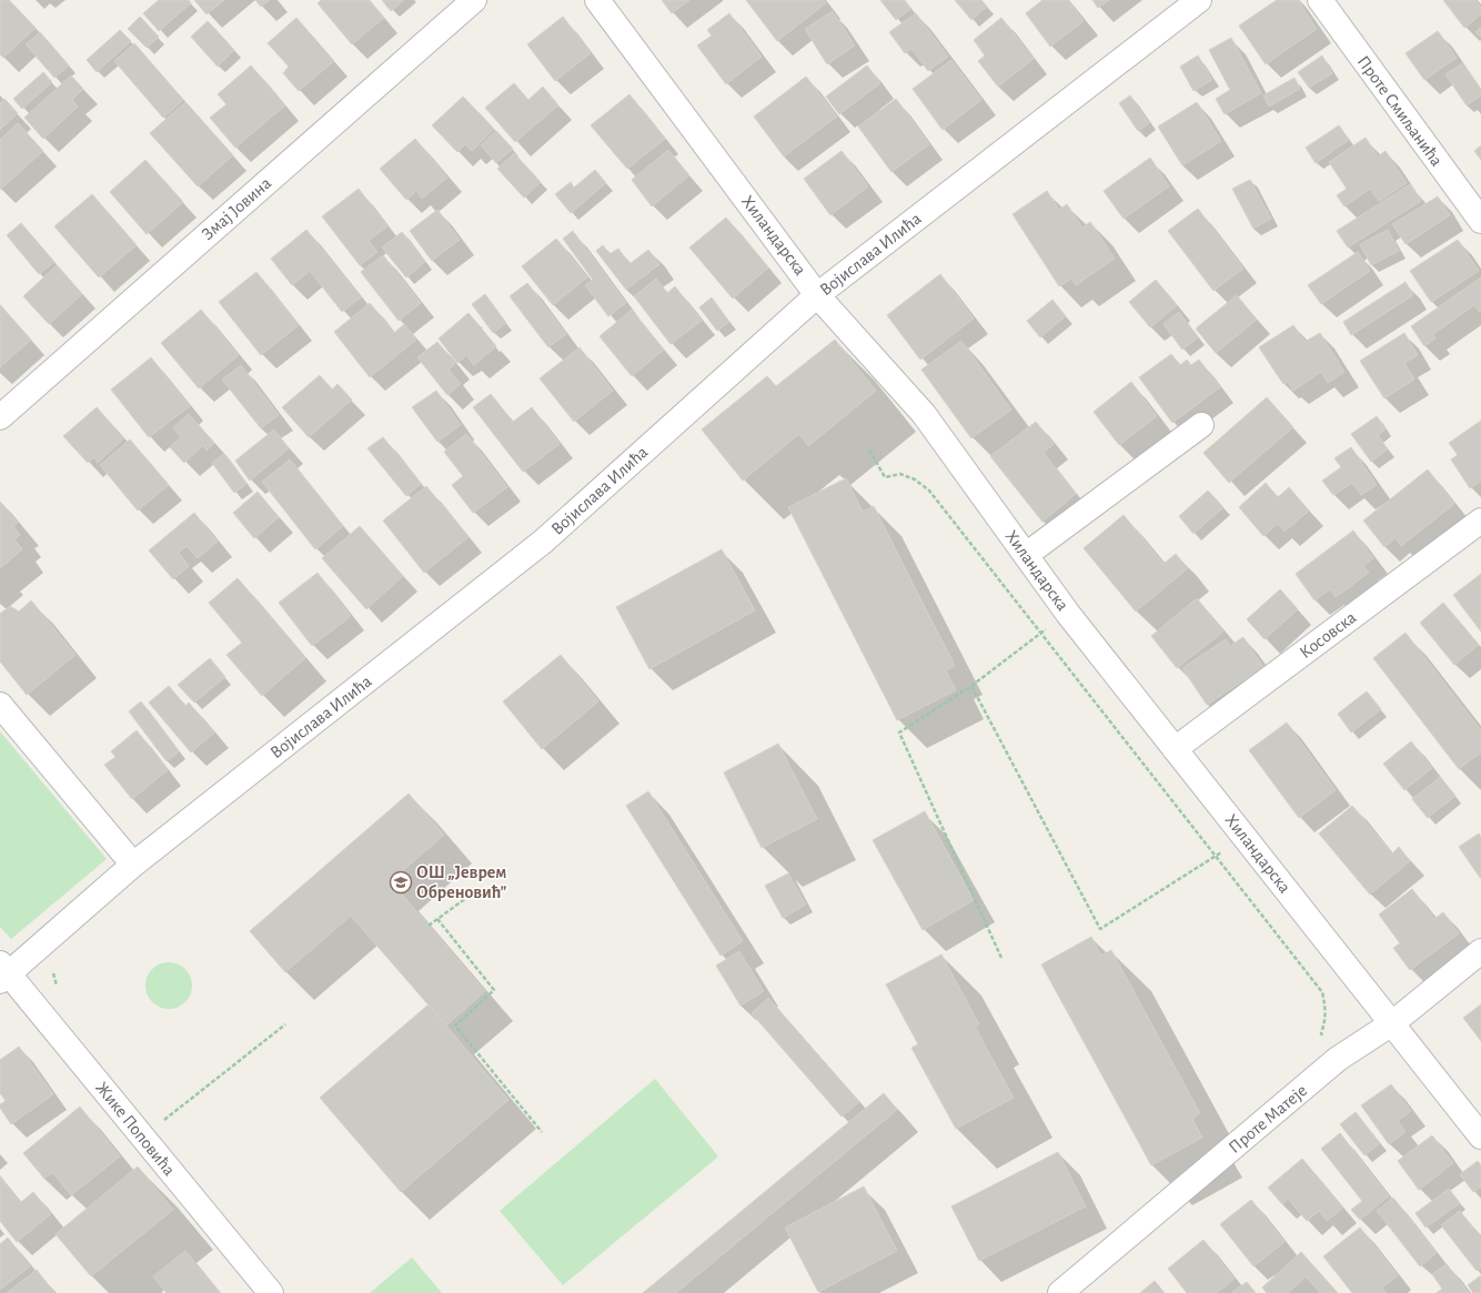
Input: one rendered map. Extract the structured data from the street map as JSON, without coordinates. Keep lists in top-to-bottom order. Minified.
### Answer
{"streets":{"street":["Проте Смиљанића","Змај Јовина","Хиландарска","Војислава Илића","Косовска","Проте Матеје","Жике Поповића"]},"crossings":[["Хиландарска","Војислава Илића"],["Хиландарска","Косовска"],["Хиландарска","Проте Матеје"],["Војислава Илића","Жике Поповића"]],"places":{"school or university":["ОШ „Јеврем Обреновић”"]}}
